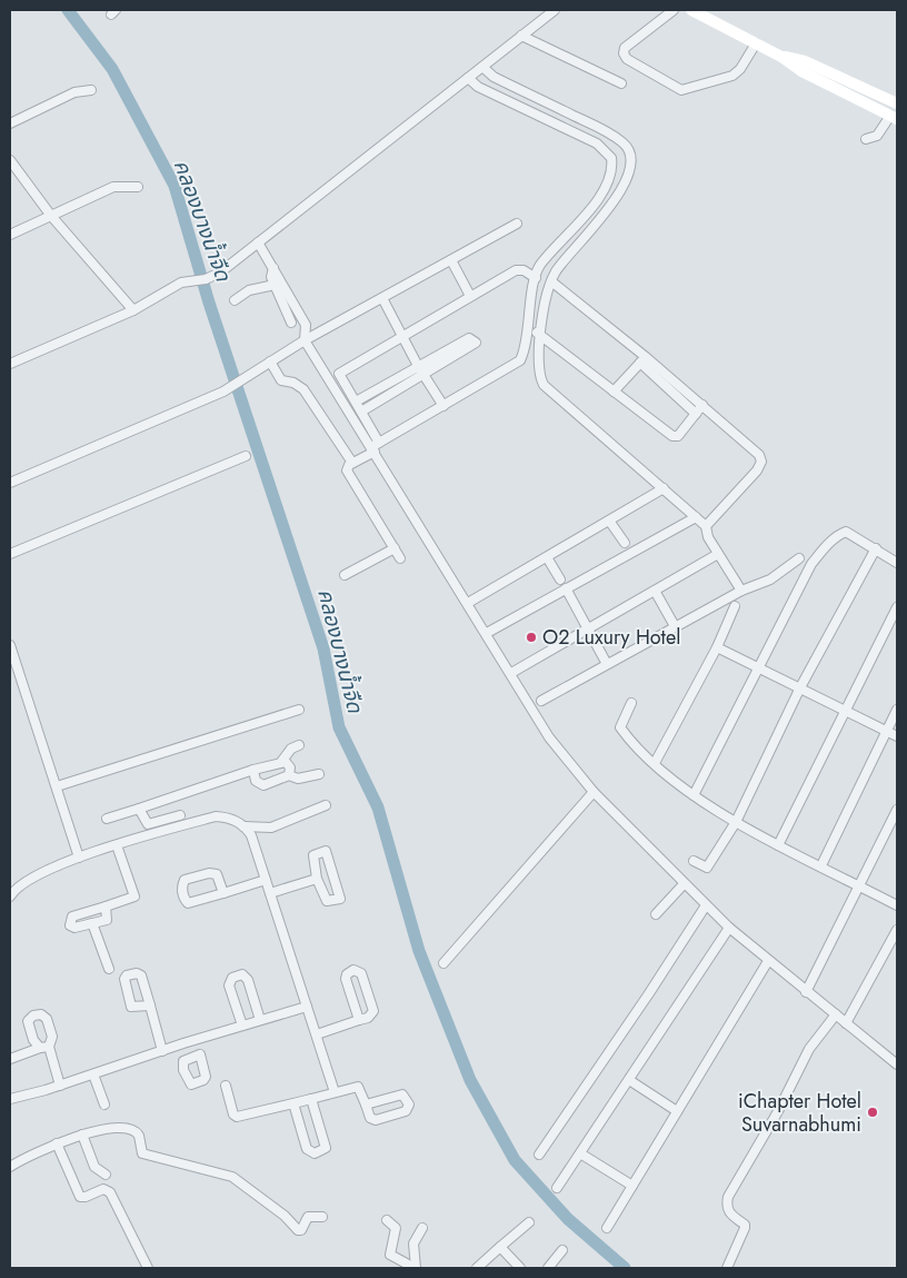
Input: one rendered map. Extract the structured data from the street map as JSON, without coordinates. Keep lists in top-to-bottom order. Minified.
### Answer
{"water":["คลองบางน้ำจืด"],"places":["O2 Luxury Hotel","iChapter Hotel Suvarnabhumi"]}
